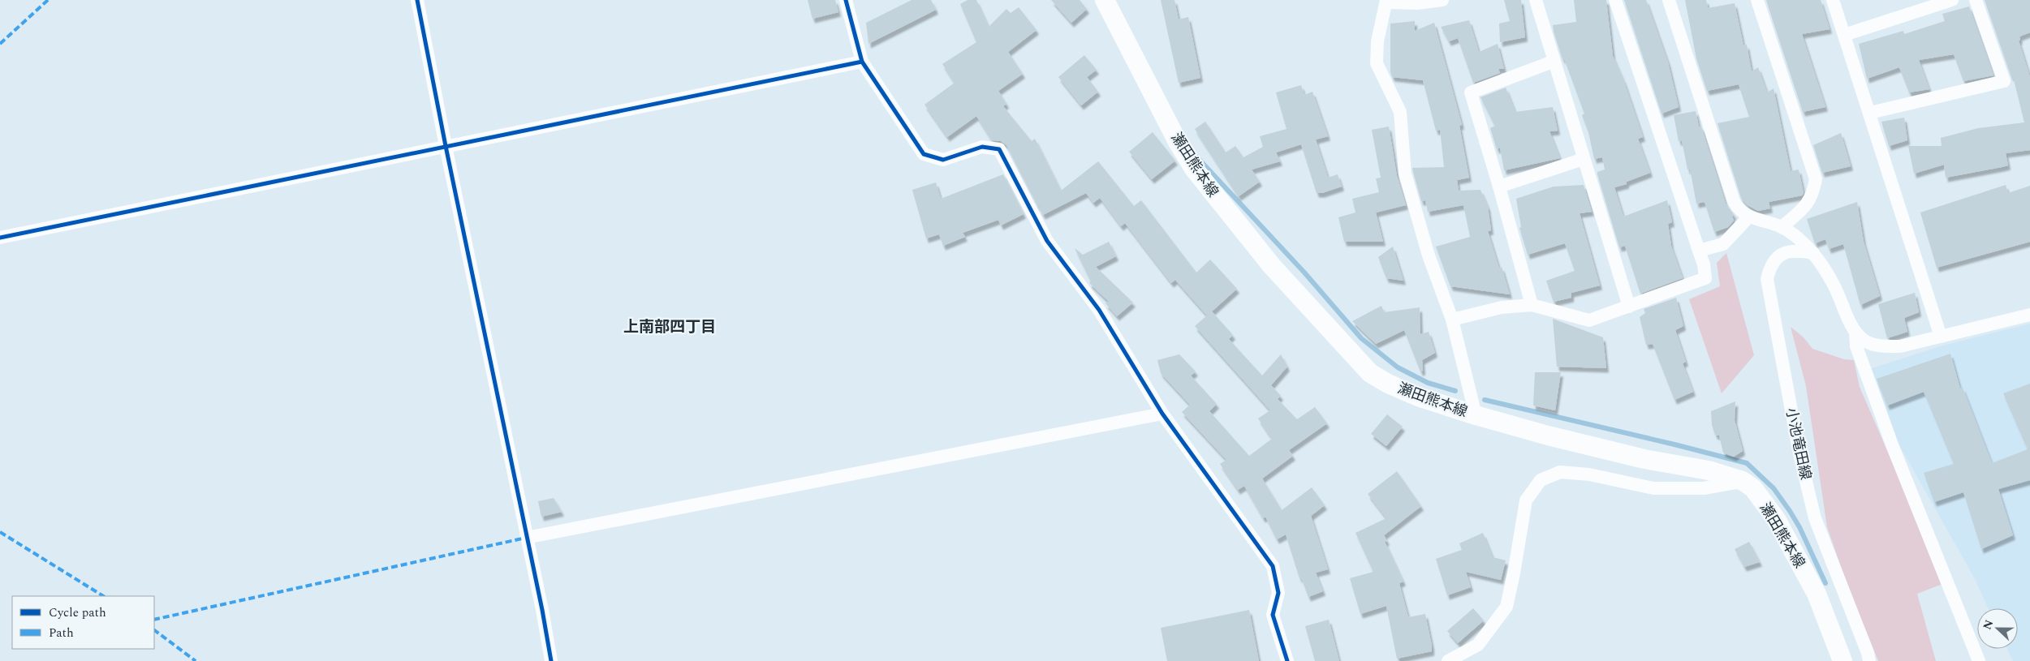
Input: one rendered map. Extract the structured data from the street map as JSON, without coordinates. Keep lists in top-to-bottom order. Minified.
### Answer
{"streets":{"main road":["瀬田熊本線"],"street":["小池竜田線"]},"districts":["上南部四丁目"],"legend":["Cycle path","Path"],"north":"left"}
